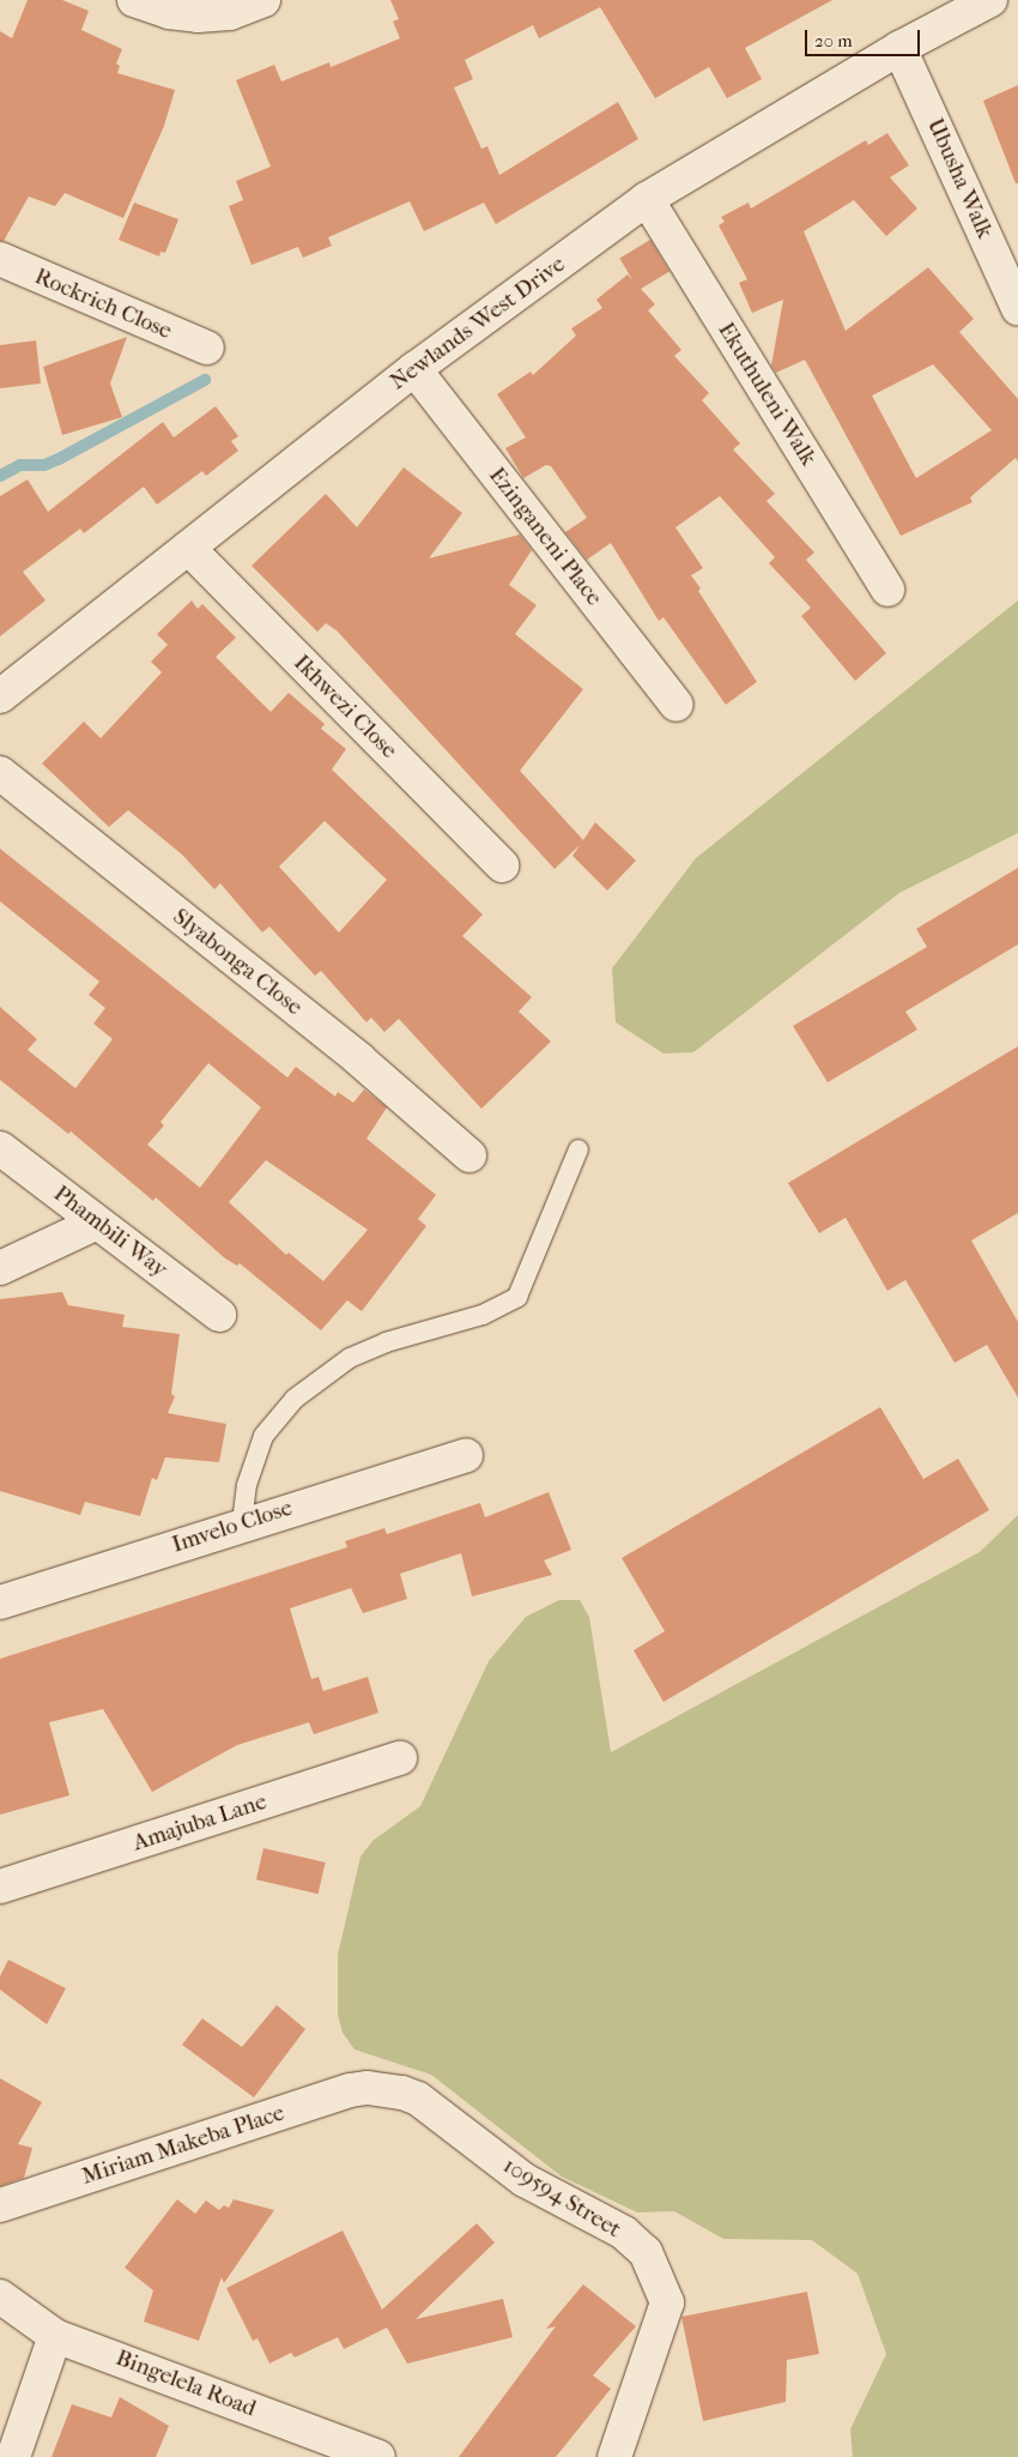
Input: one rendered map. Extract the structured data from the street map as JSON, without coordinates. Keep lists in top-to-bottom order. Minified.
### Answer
{"streets":{"street":["Ubusha Walk","Rockrich Close","Newlands West Drive","Ekuthuleni Walk","Ezinganeni Place","Ikhwezi Close","Slyabonga Close","Phambili Way","Imvelo Close","Amajuba Lane","Miriam Makeba Place","109594 Street","Bingelela Road"]},"crossings":[["Ubusha Walk","Newlands West Drive"],["Newlands West Drive","Ekuthuleni Walk"],["Newlands West Drive","Ezinganeni Place"],["Newlands West Drive","Ikhwezi Close"],["Miriam Makeba Place","109594 Street"]],"scale_bar":"20 m"}
